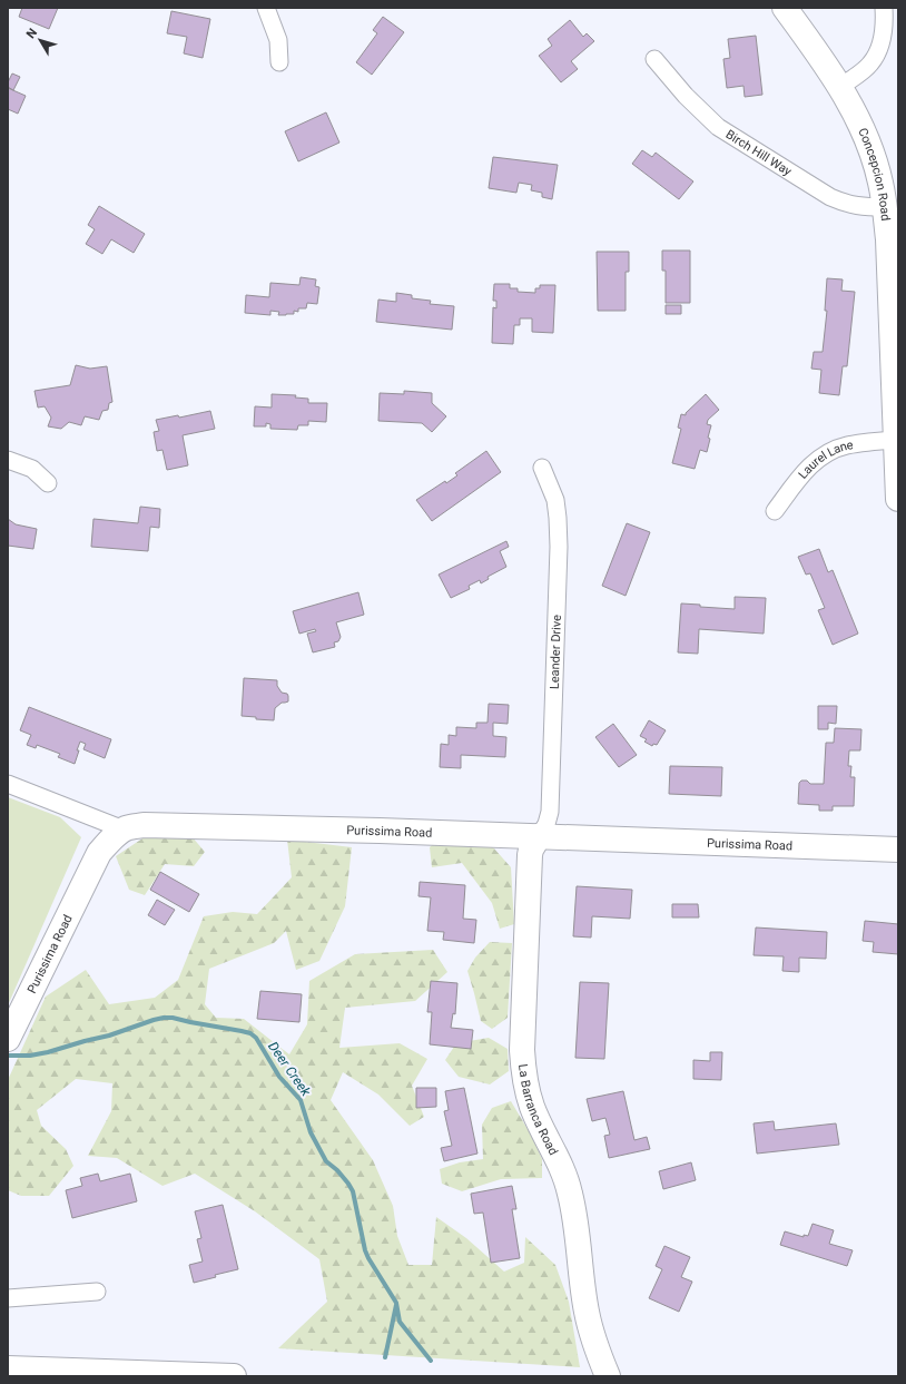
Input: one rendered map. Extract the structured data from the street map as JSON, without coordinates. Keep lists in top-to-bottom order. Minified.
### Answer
{"streets":{"main road":["Concepcion Road","Purissima Road","La Barranca Road"],"street":["Birch Hill Way","Laurel Lane","Leander Drive"]},"crossings":[["Birch Hill Way","Concepcion Road"],["Concepcion Road","Laurel Lane"],["Leander Drive","Purissima Road"],["Leander Drive","La Barranca Road"],["Purissima Road","La Barranca Road"]],"water":["Deer Creek"],"north":"top left"}
